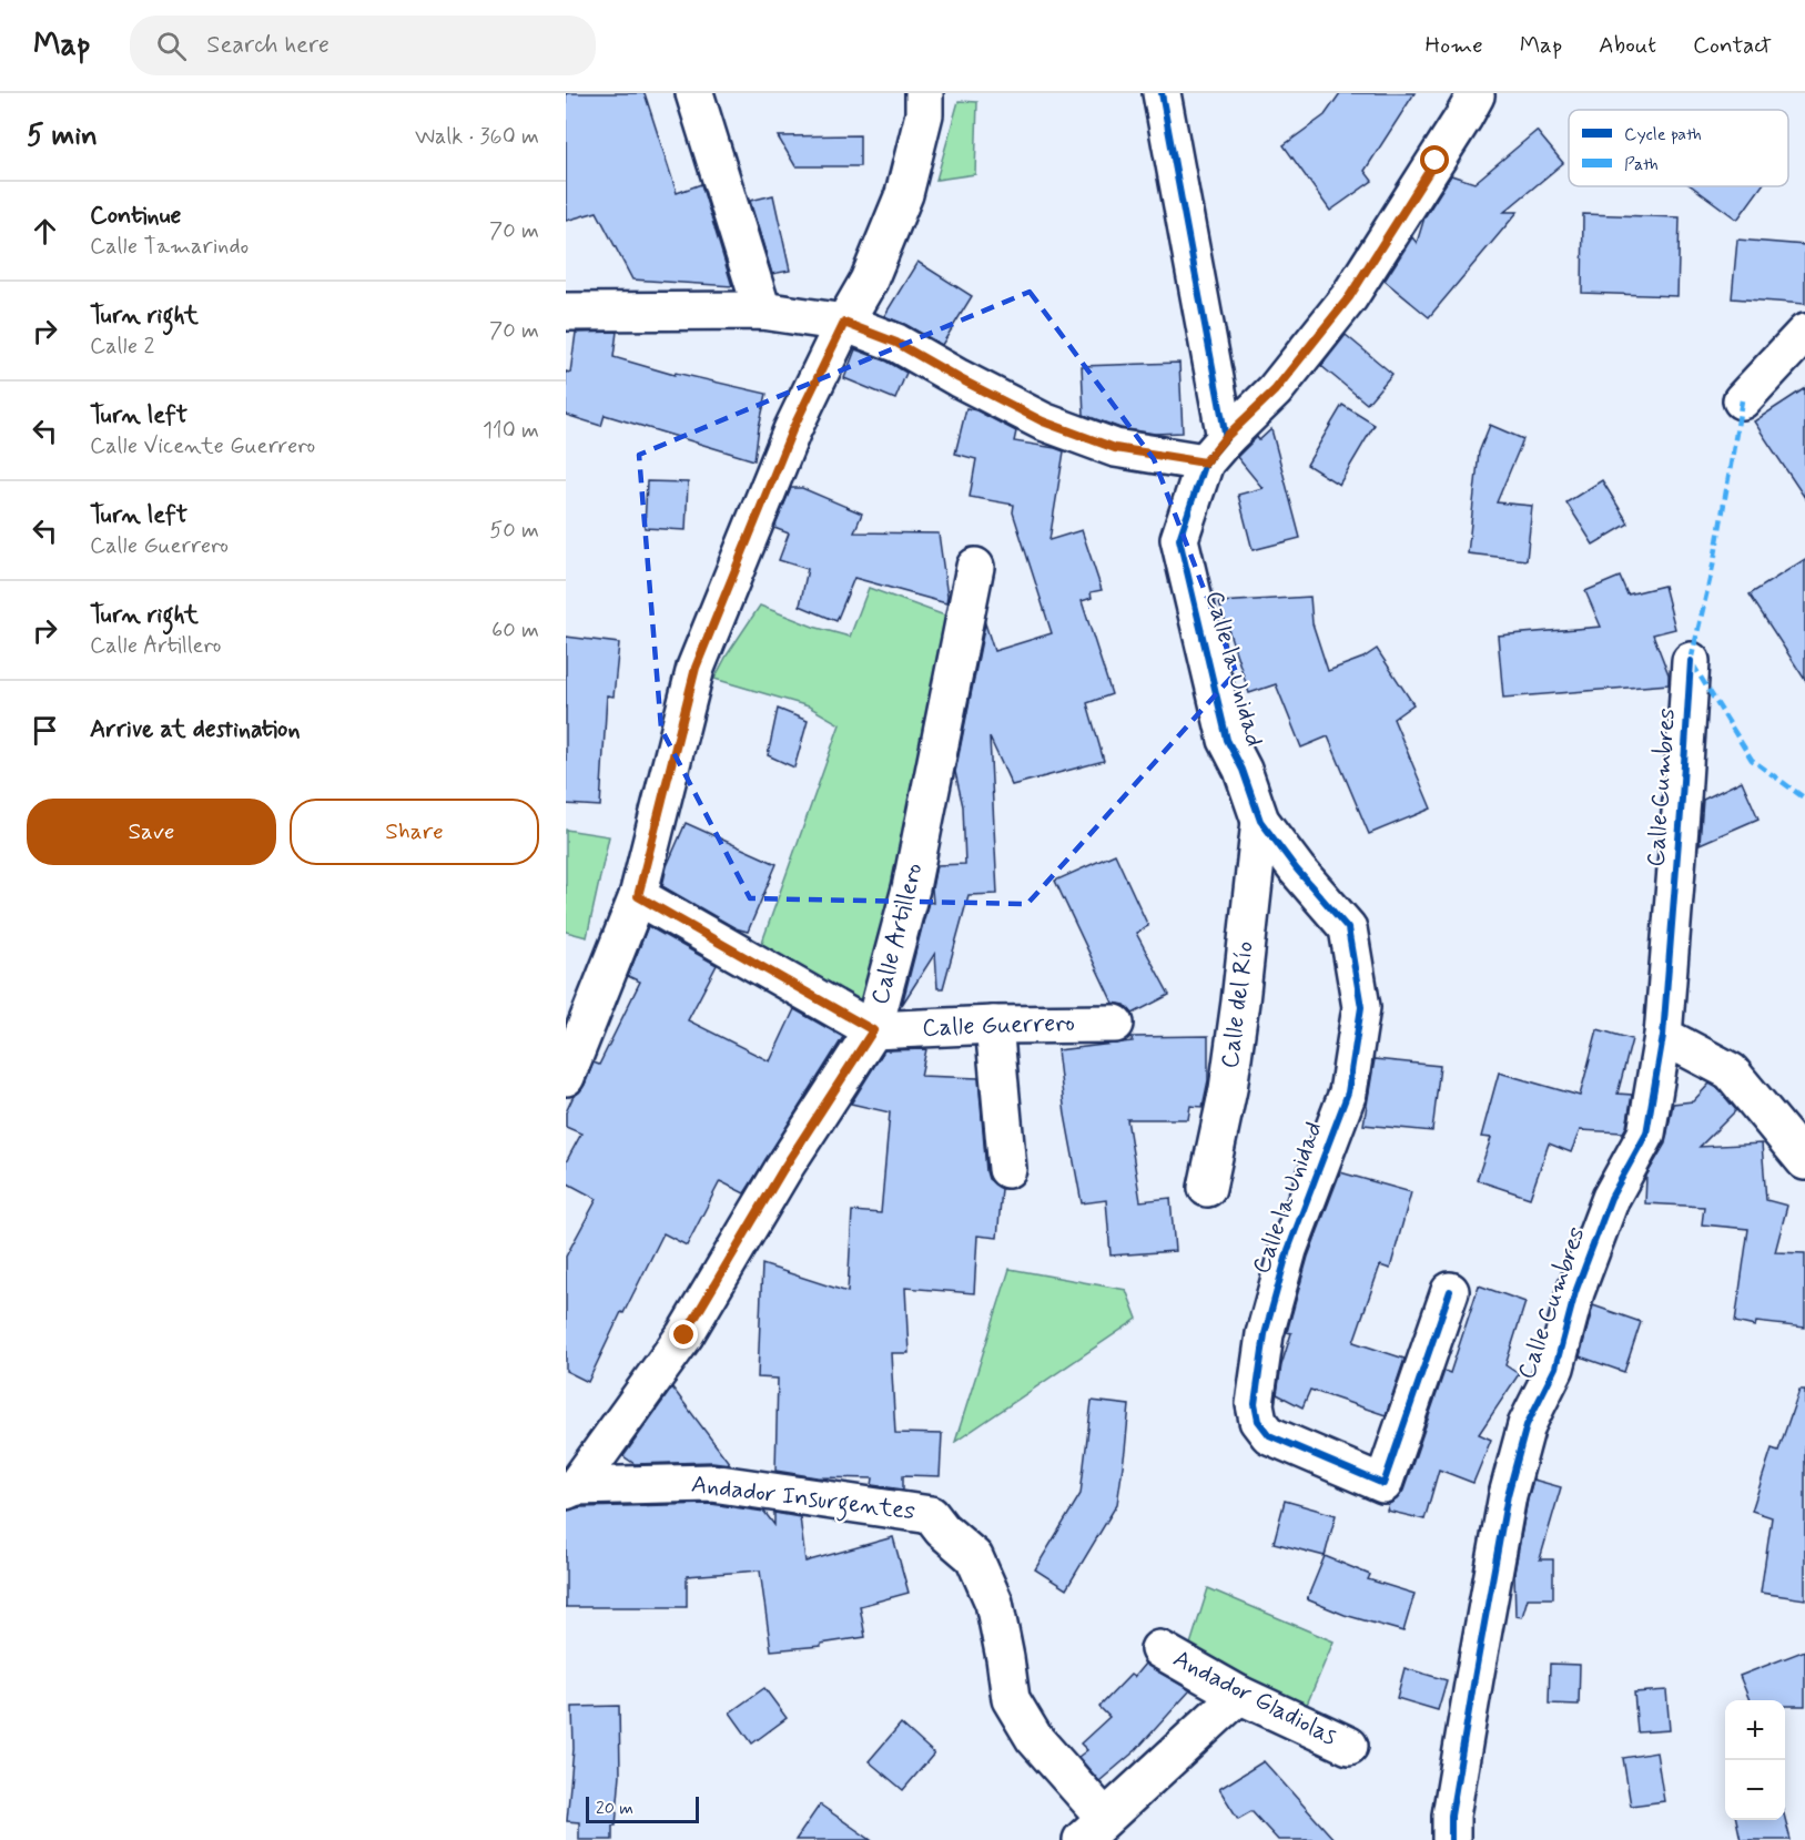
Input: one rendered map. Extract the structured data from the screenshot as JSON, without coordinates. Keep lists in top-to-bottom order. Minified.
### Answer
{"streets":{"street":["Calle la Unidad","Calle Cumbres","Calle Artillero","Calle del Río","Calle Guerrero","Andador Insurgentes","Andador Gladiolas"]},"crossings":[["Calle la Unidad","Calle del Río"],["Calle Artillero","Calle Guerrero"],["Calle Artillero","Andador Insurgentes"]],"legend":["Cycle path","Path"],"scale_bar":"20 m","page":{"header":"Map","search":"Search here","nav":["Home","Map","About","Contact"],"heading":["5 min","Walk · 360 m"],"list":[["Continue","Calle Tamarindo","70 m"],["Turn right","Calle 2","70 m"],["Turn left","Calle Vicente Guerrero","110 m"],["Turn left","Calle Guerrero","50 m"],["Turn right","Calle Artillero","60 m"],"Arrive at destination"],"buttons":["Save","Share"],"map_buttons":["+","−"],"scale":"20 m"}}
